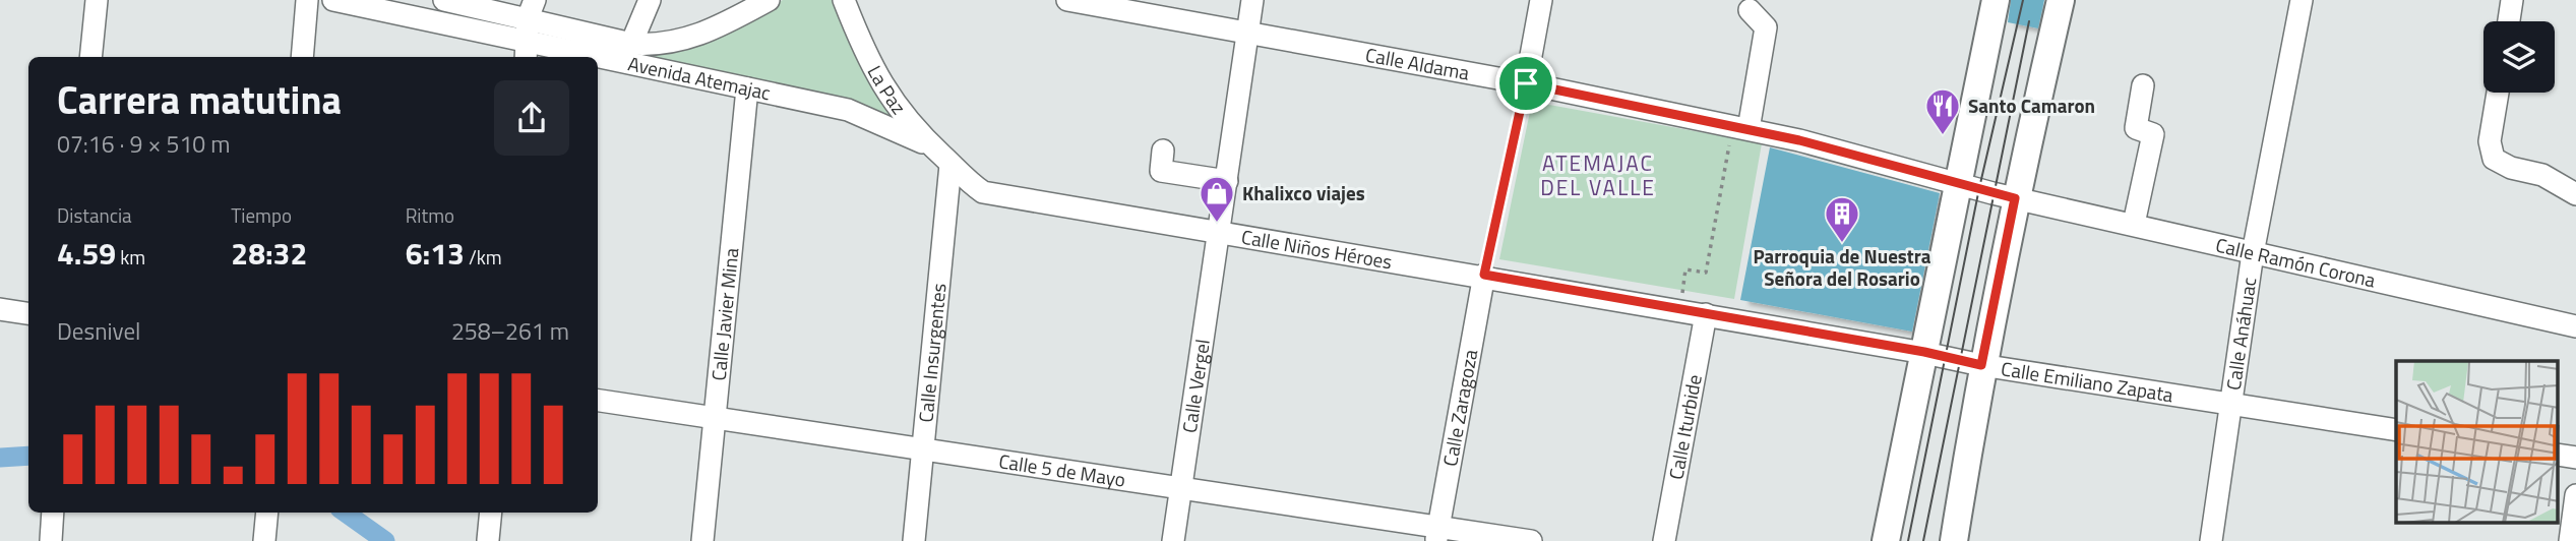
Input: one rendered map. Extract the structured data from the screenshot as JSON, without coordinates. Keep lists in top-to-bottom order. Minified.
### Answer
{"streets":{"street":["Calle Aldama","Avenida Atemajac","La Paz","Calle Niños Héroes","Calle Ramón Corona","Calle Javier Mina","Calle Anáhuac","Calle Insurgentes","Calle Emiliano Zapata","Calle Vergel","Calle Zaragoza","Calle Iturbide","Calle 5 de Mayo"]},"crossings":[["Calle Aldama","Calle Ramón Corona"],["Calle Aldama","Calle Vergel"],["Avenida Atemajac","La Paz"],["Avenida Atemajac","Calle Javier Mina"],["La Paz","Calle Niños Héroes"],["La Paz","Calle Insurgentes"],["Calle Niños Héroes","Calle Insurgentes"],["Calle Niños Héroes","Calle Emiliano Zapata"],["Calle Niños Héroes","Calle Vergel"],["Calle Niños Héroes","Calle Zaragoza"],["Calle Ramón Corona","Calle Anáhuac"],["Calle Javier Mina","Calle 5 de Mayo"],["Calle Anáhuac","Calle Emiliano Zapata"],["Calle Insurgentes","Calle 5 de Mayo"],["Calle Emiliano Zapata","Calle Zaragoza"],["Calle Emiliano Zapata","Calle Iturbide"],["Calle Vergel","Calle 5 de Mayo"],["Calle Zaragoza","Calle 5 de Mayo"]],"districts":["ATEMAJAC DEL VALLE"],"places":{"restaurant":["Santo Camaron"],"shop":["Khalixco viajes"],"building":["Parroquia de Nuestra Señora del Rosario"]},"page":{"heading":["Carrera matutina","07:16 · 9 × 510 m"],"stats":[["Distancia","4.59 km"],["Tiempo","28:32"],["Ritmo","6:13 /km"]],"chart":["Desnivel","258–261 m"]}}
